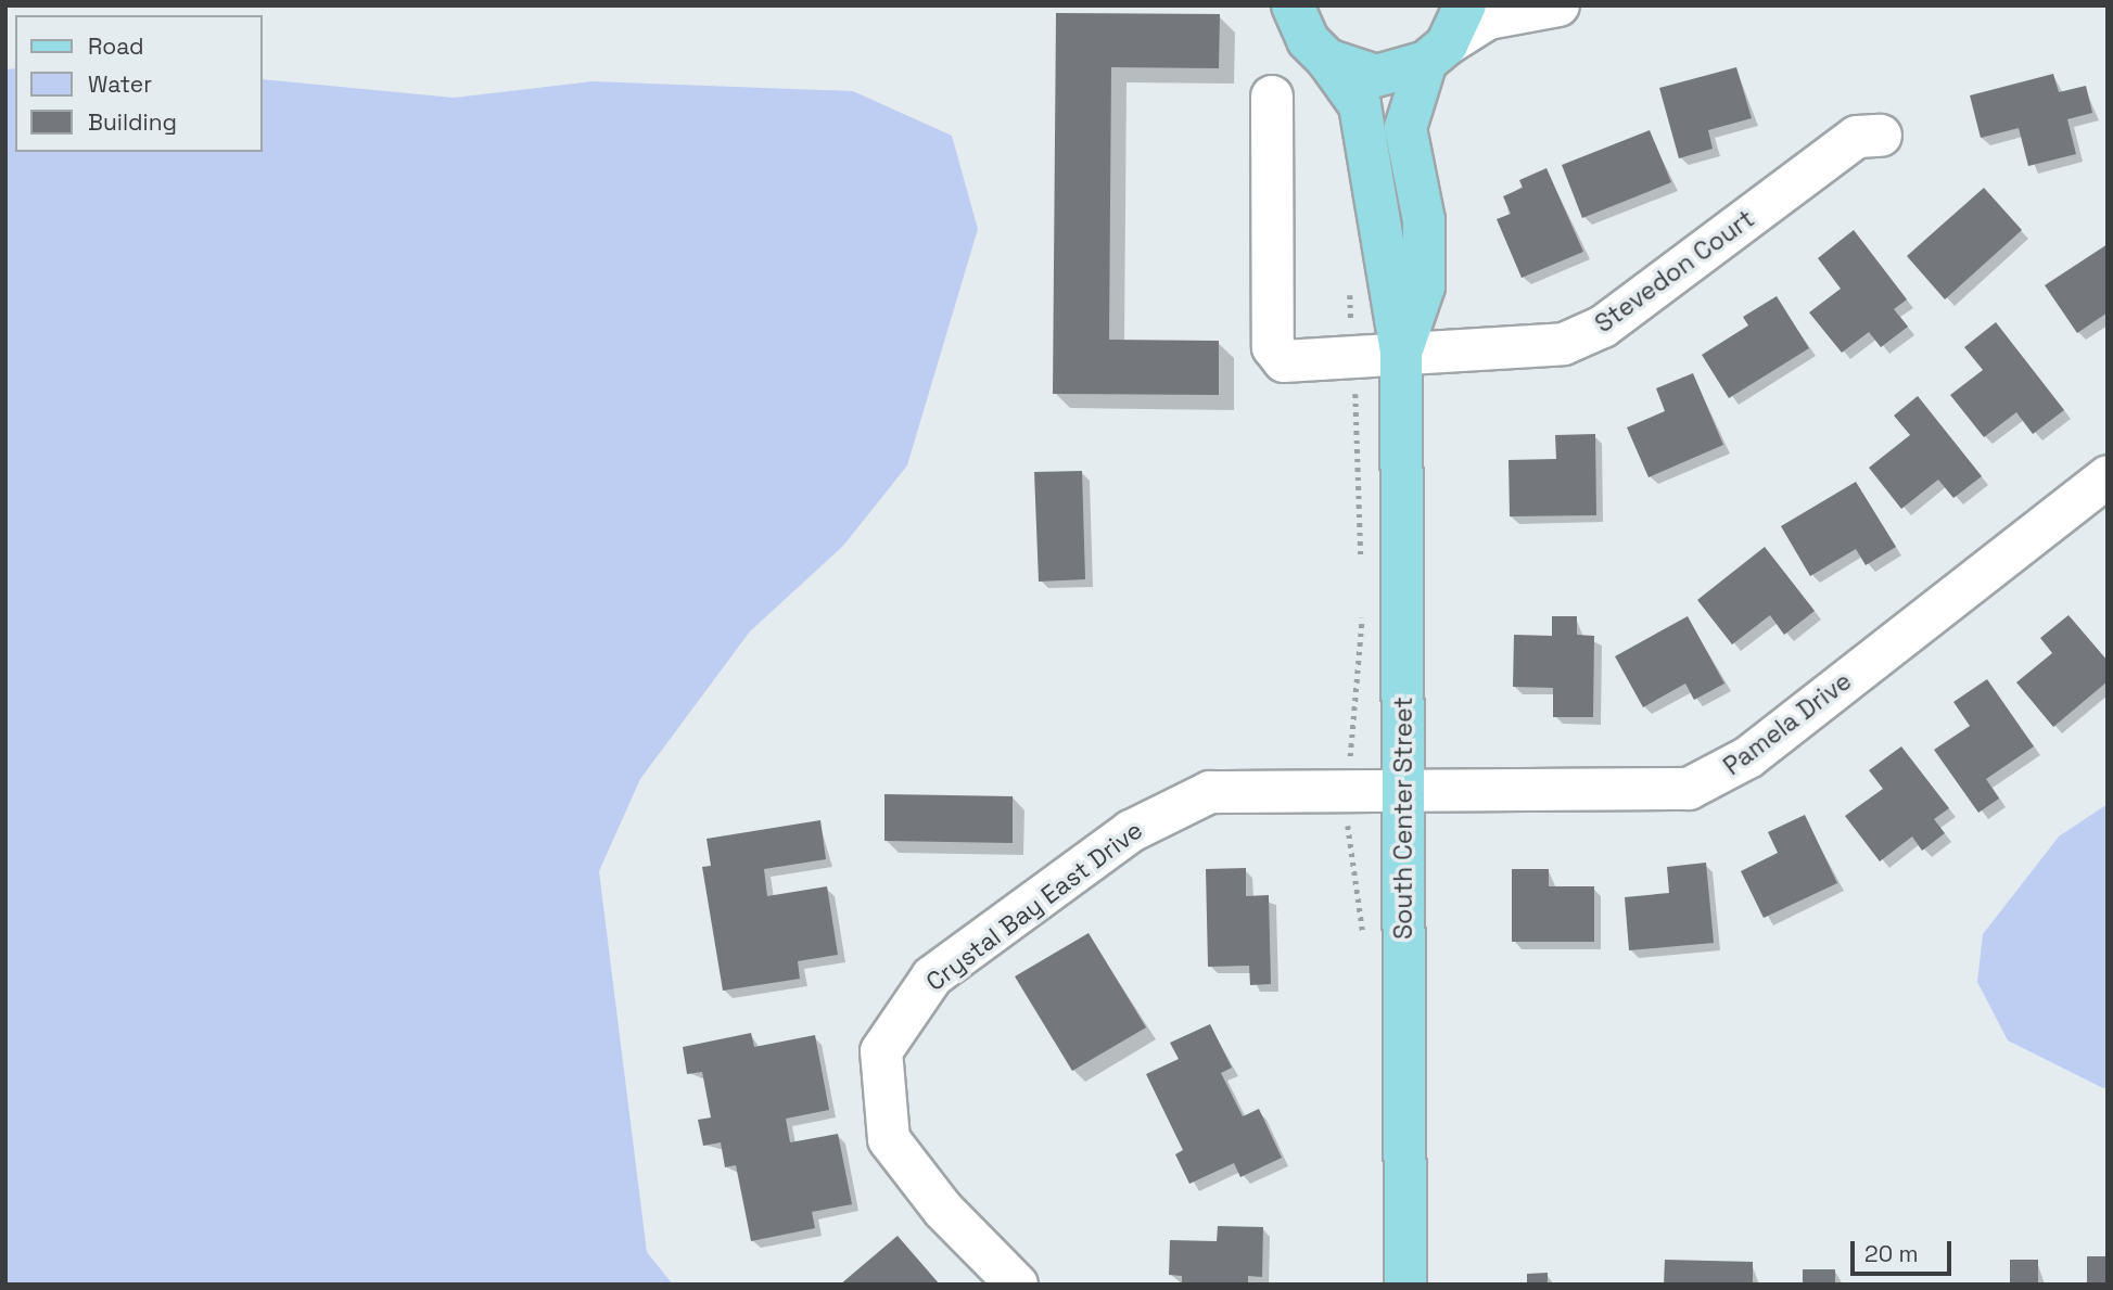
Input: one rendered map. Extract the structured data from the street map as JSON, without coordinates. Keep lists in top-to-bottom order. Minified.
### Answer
{"streets":{"main road":["South Center Street"],"street":["Stevedon Court","Pamela Drive","Crystal Bay East Drive"]},"crossings":[["Stevedon Court","South Center Street"],["Pamela Drive","South Center Street"],["Pamela Drive","Crystal Bay East Drive"],["South Center Street","Crystal Bay East Drive"]],"legend":["Road","Water","Building"],"scale_bar":"20 m"}
